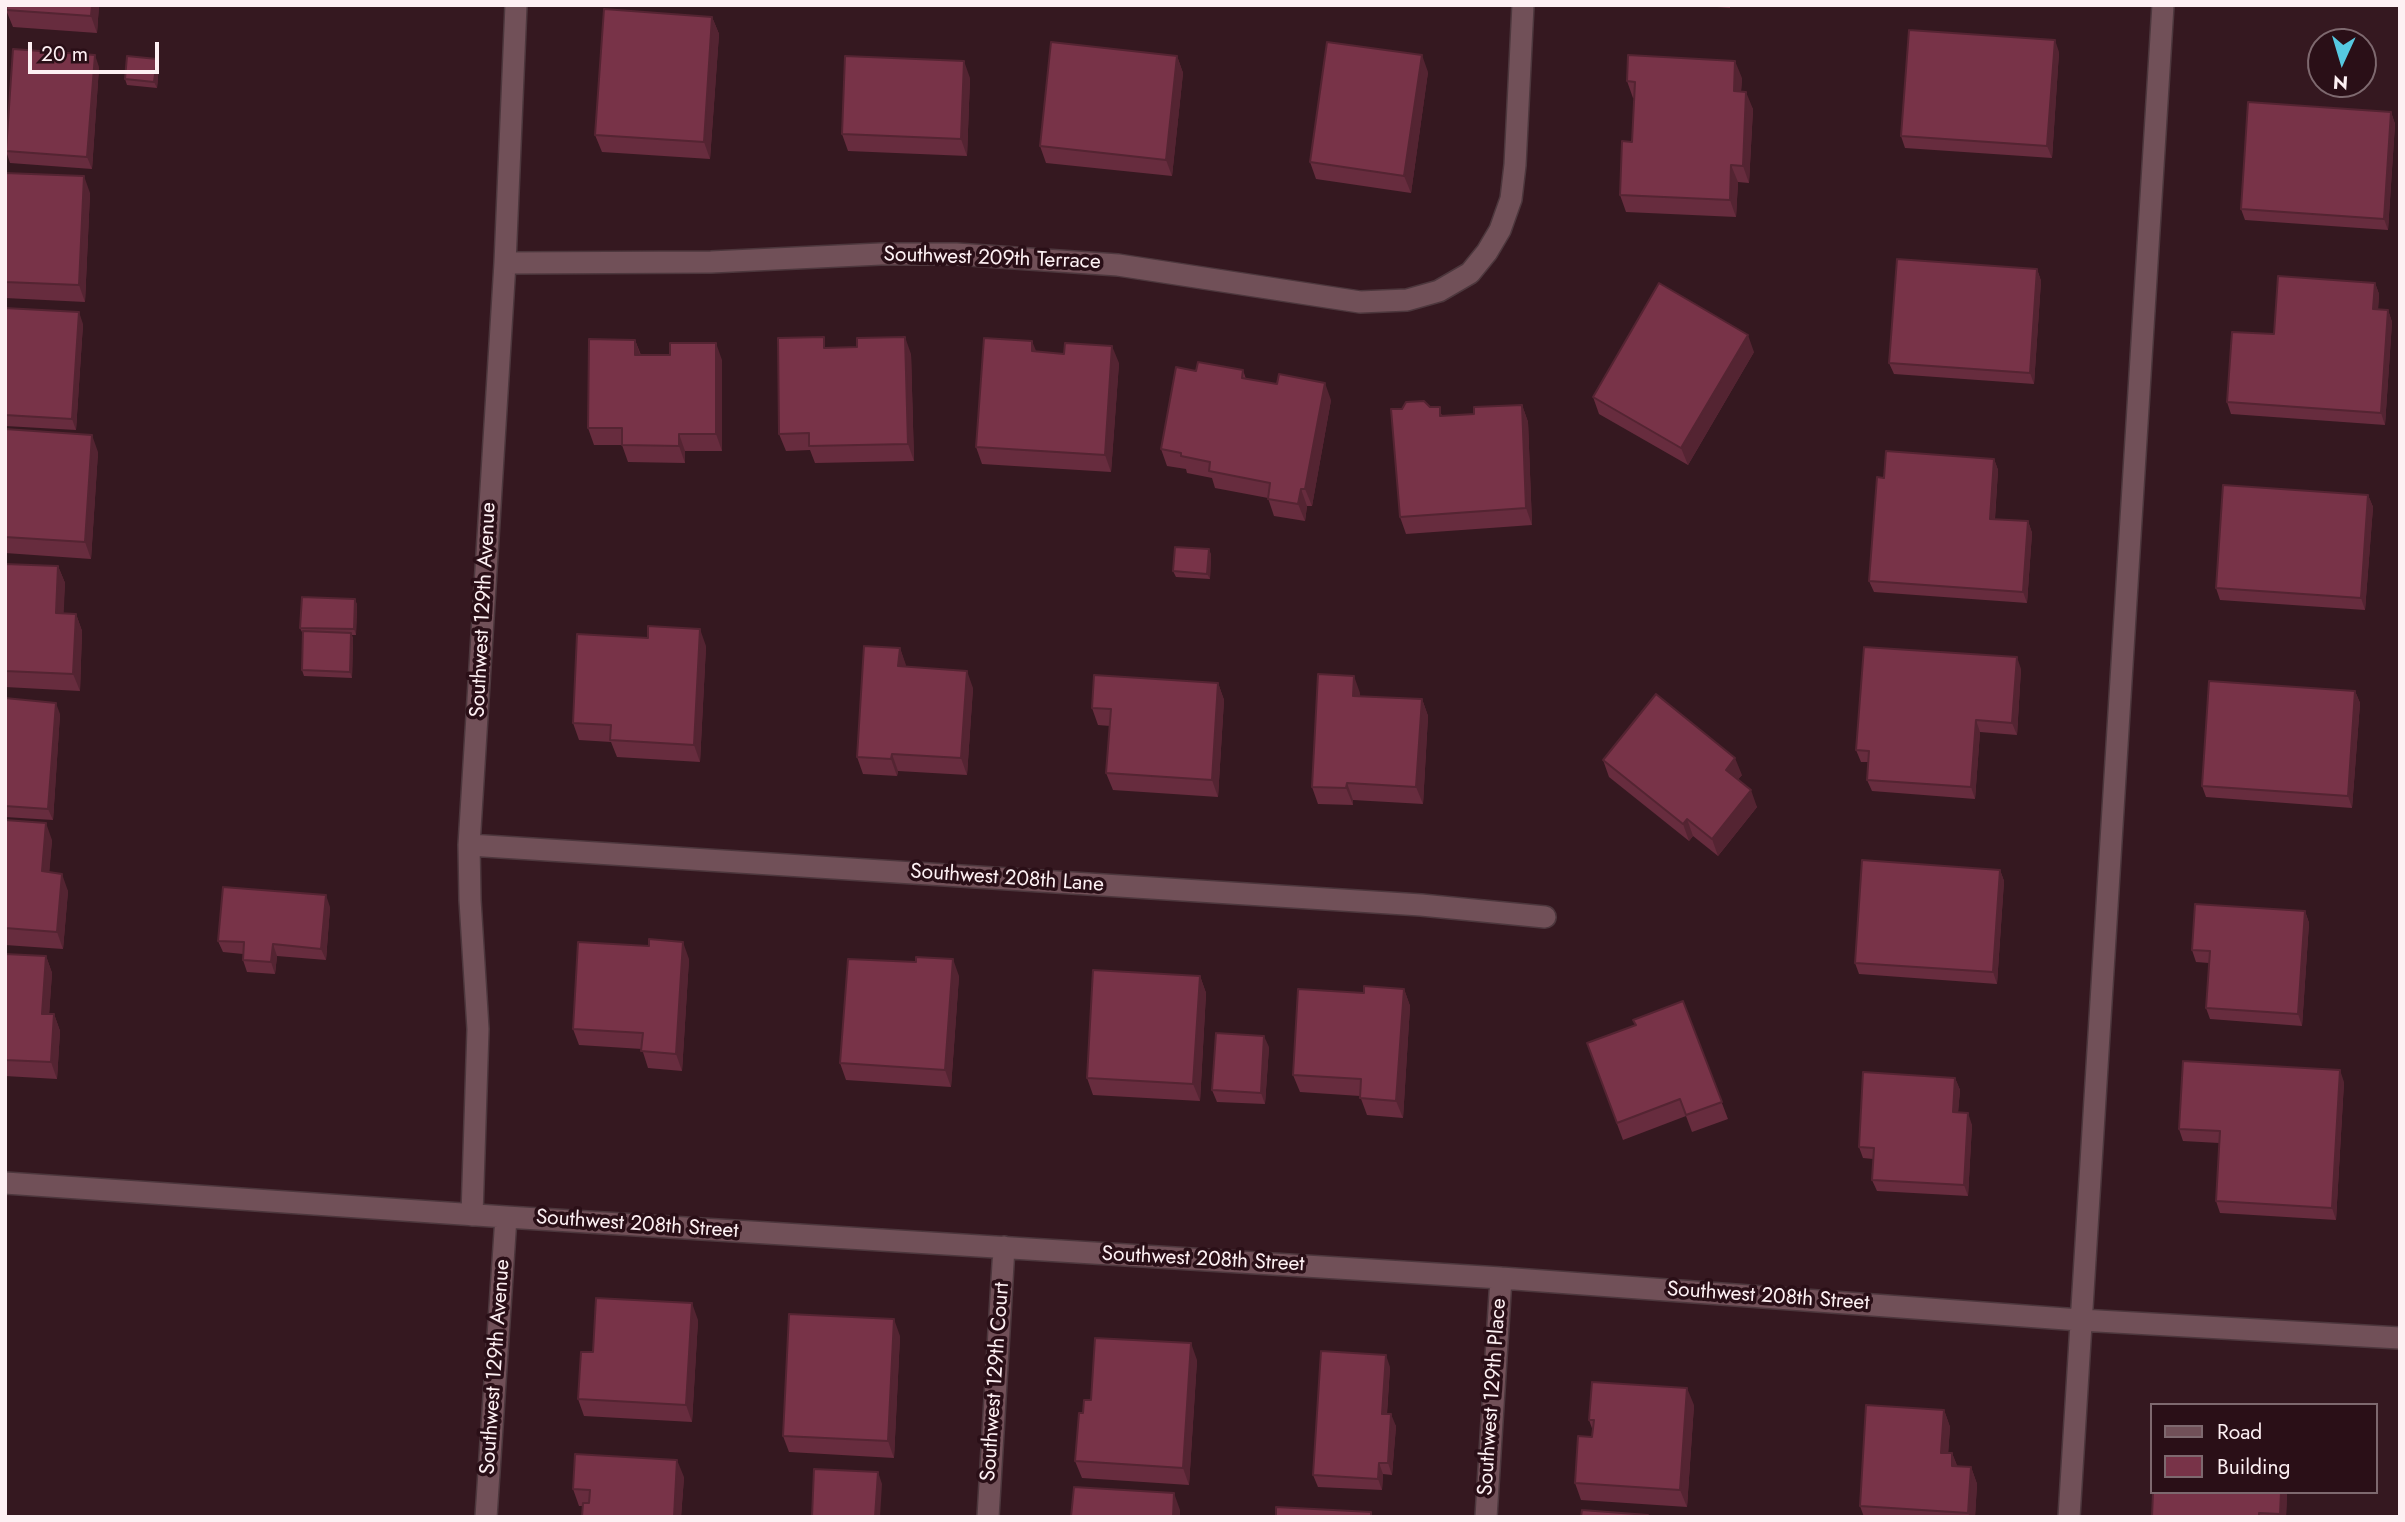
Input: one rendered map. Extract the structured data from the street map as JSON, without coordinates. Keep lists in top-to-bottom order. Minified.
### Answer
{"streets":{"street":["Southwest 209th Terrace","Southwest 129th Avenue","Southwest 208th Lane","Southwest 208th Street","Southwest 129th Court","Southwest 129th Place"]},"crossings":[["Southwest 209th Terrace","Southwest 129th Avenue"],["Southwest 129th Avenue","Southwest 208th Lane"],["Southwest 129th Avenue","Southwest 208th Street"],["Southwest 208th Street","Southwest 129th Court"],["Southwest 208th Street","Southwest 129th Place"]],"legend":["Road","Building"],"scale_bar":"20 m","north":"bottom"}
